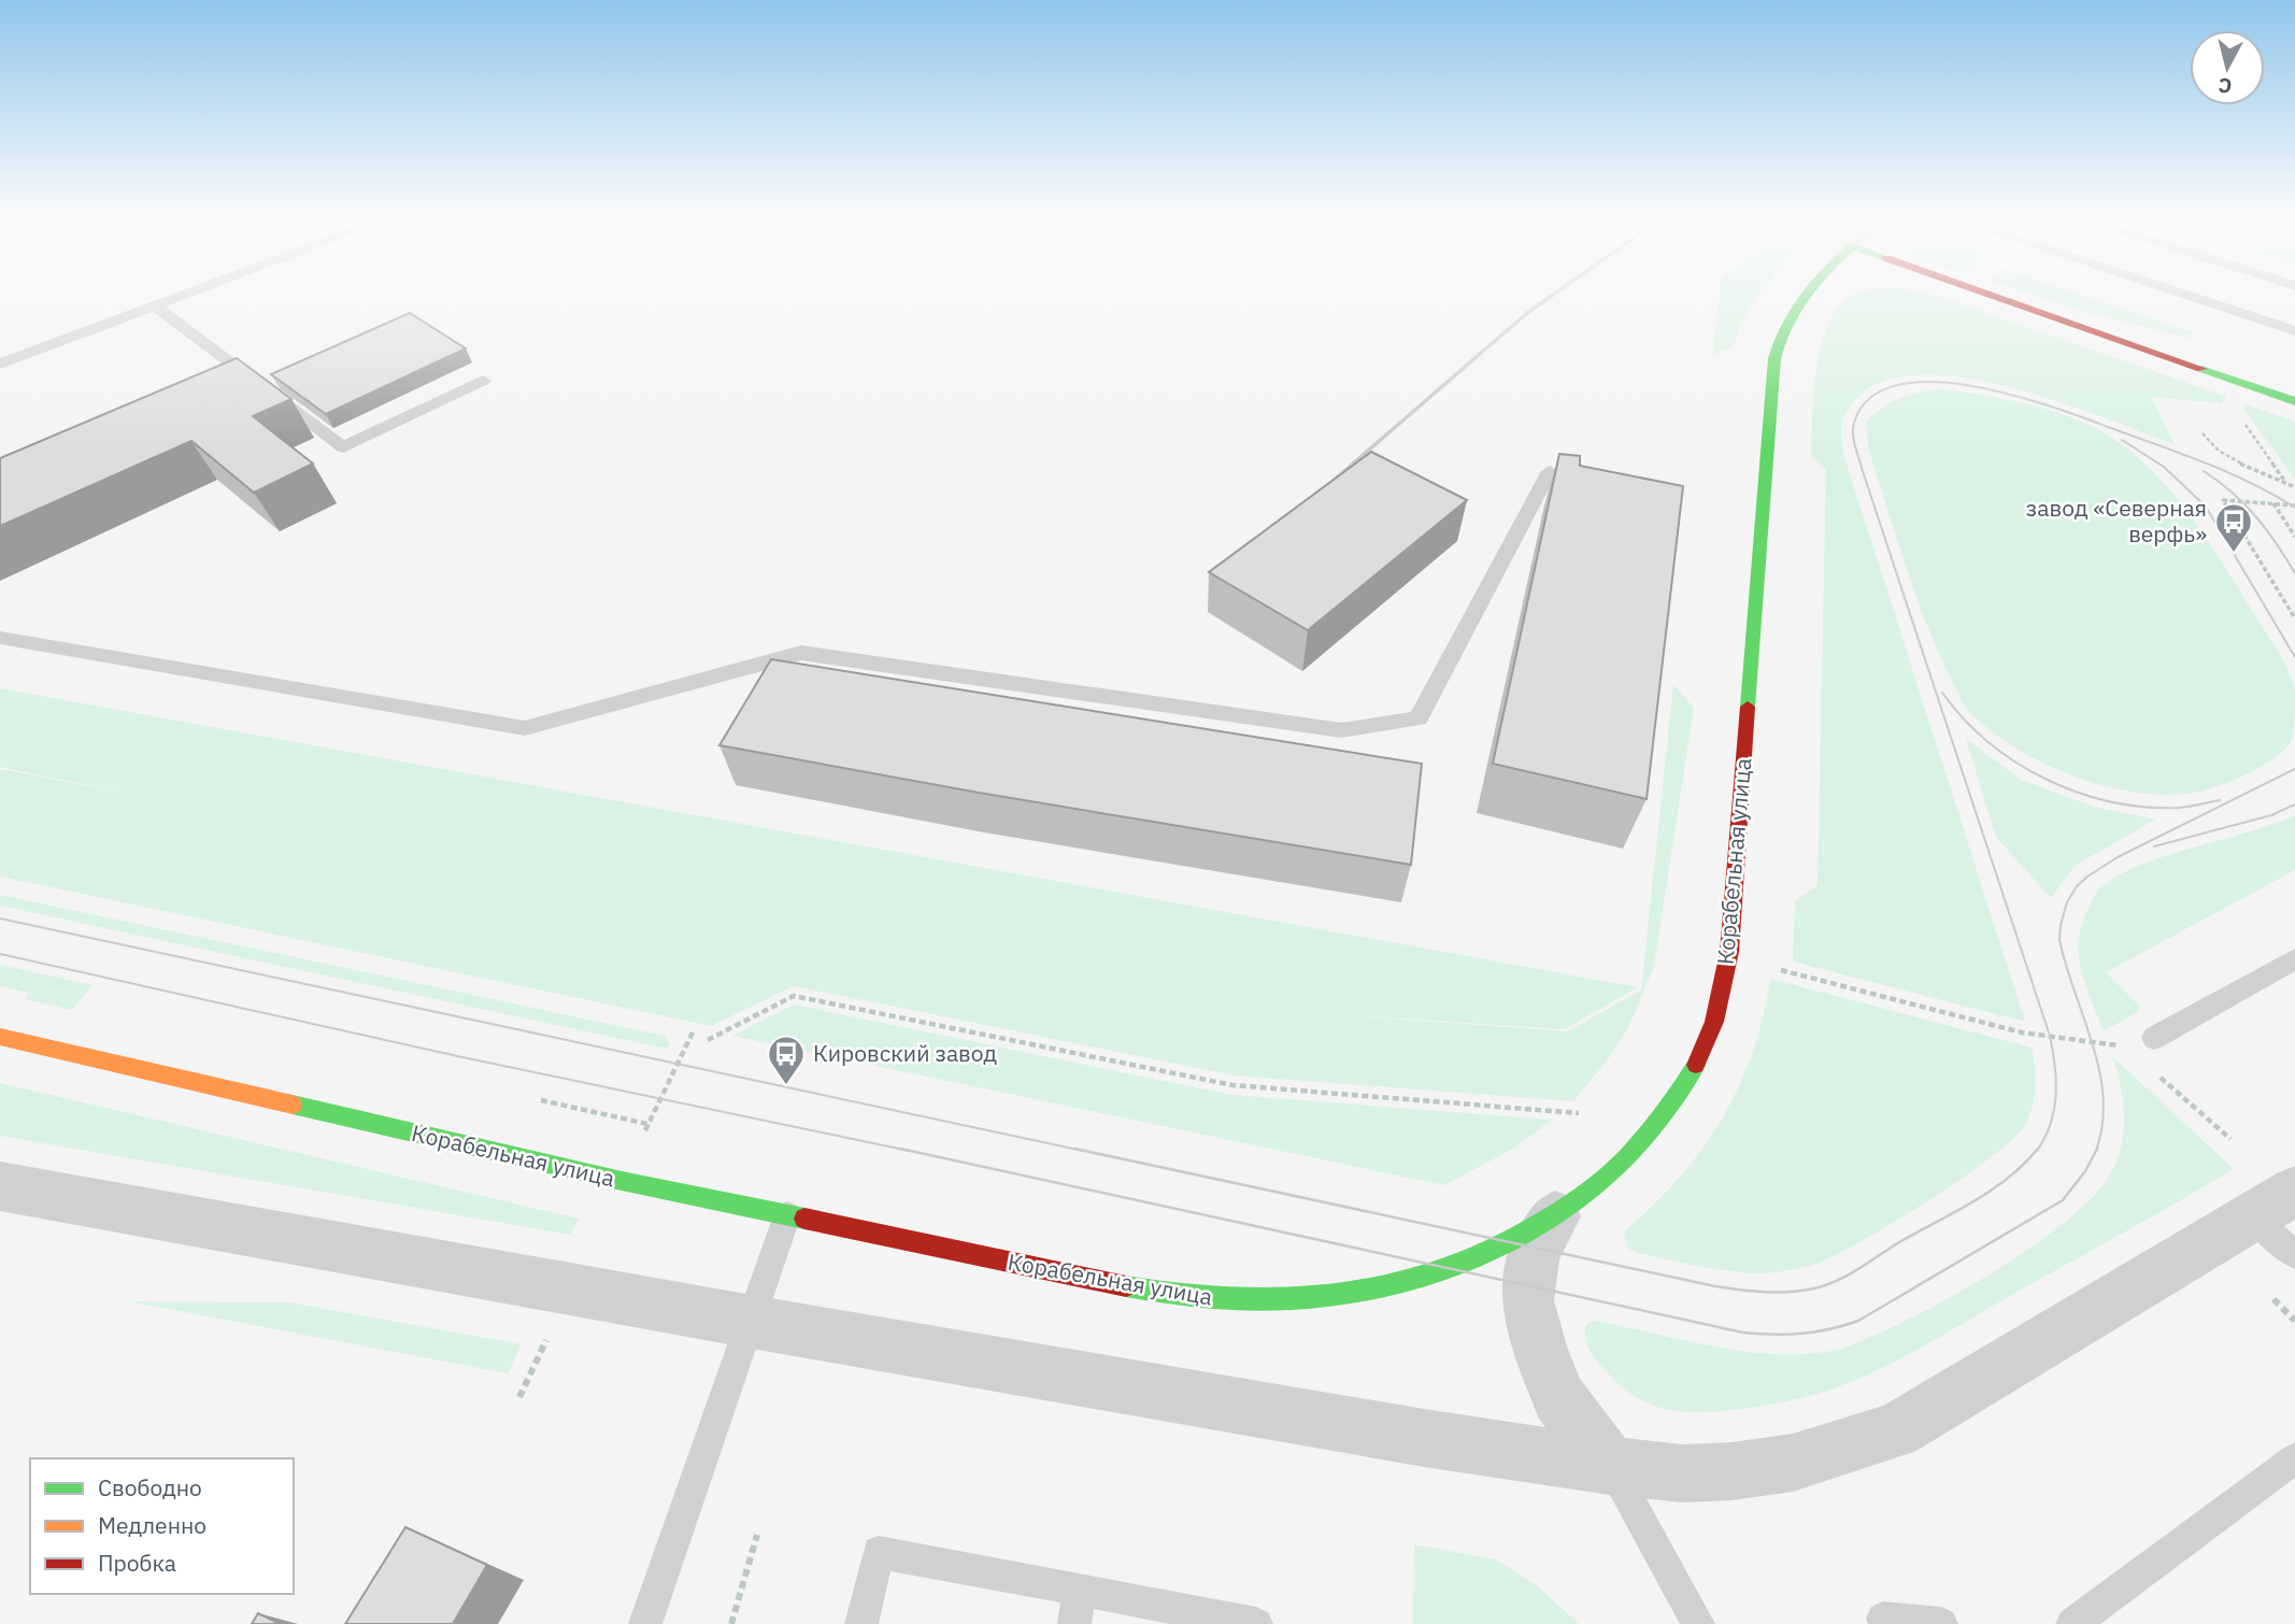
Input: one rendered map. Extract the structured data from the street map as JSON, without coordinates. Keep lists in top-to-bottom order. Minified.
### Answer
{"streets":{"street":["Корабельная улица"]},"places":{"bus stop":["завод «Северная верфь»","Кировский завод"]},"legend":["Свободно","Медленно","Пробка"],"north":"bottom"}
